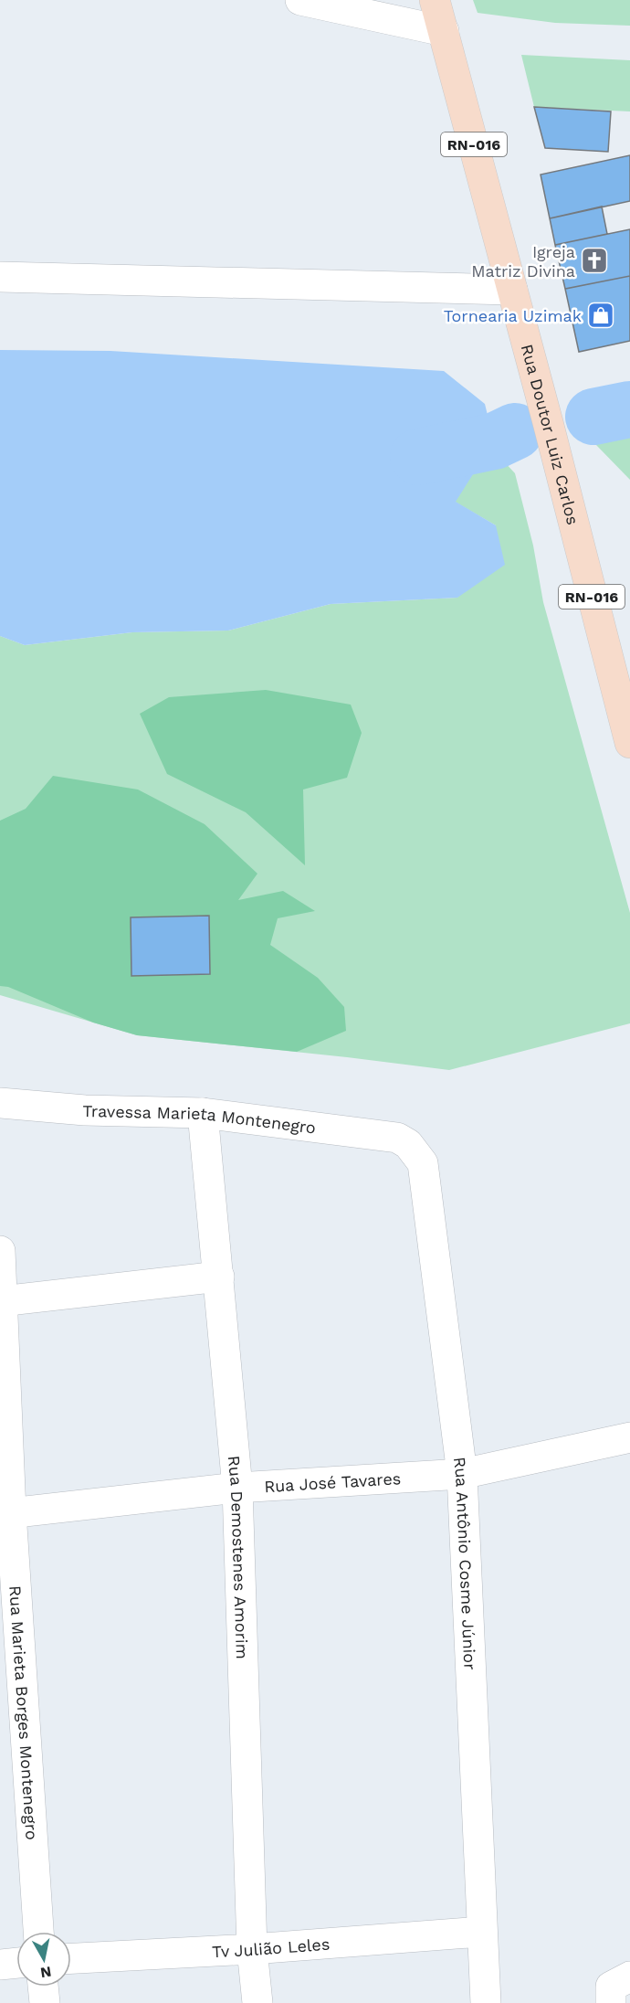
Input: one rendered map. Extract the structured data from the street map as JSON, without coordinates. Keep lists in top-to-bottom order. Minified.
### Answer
{"streets":{"main road":["RN-016","Rua Doutor Luiz Carlos"],"street":["Travessa Marieta Montenegro","Rua José Tavares","Rua Demostenes Amorim","Rua Antônio Cosme Júnior","Rua Marieta Borges Montenegro","Tv Julião Leles"]},"crossings":[["Travessa Marieta Montenegro","Rua Demostenes Amorim"],["Travessa Marieta Montenegro","Rua Antônio Cosme Júnior"],["Rua José Tavares","Rua Demostenes Amorim"],["Rua José Tavares","Rua Antônio Cosme Júnior"],["Rua José Tavares","Rua Marieta Borges Montenegro"],["Rua Demostenes Amorim","Tv Julião Leles"],["Rua Antônio Cosme Júnior","Tv Julião Leles"]],"places":{"church":["Igreja Matriz Divina"],"shop":["Tornearia Uzimak"]},"north":"bottom"}
